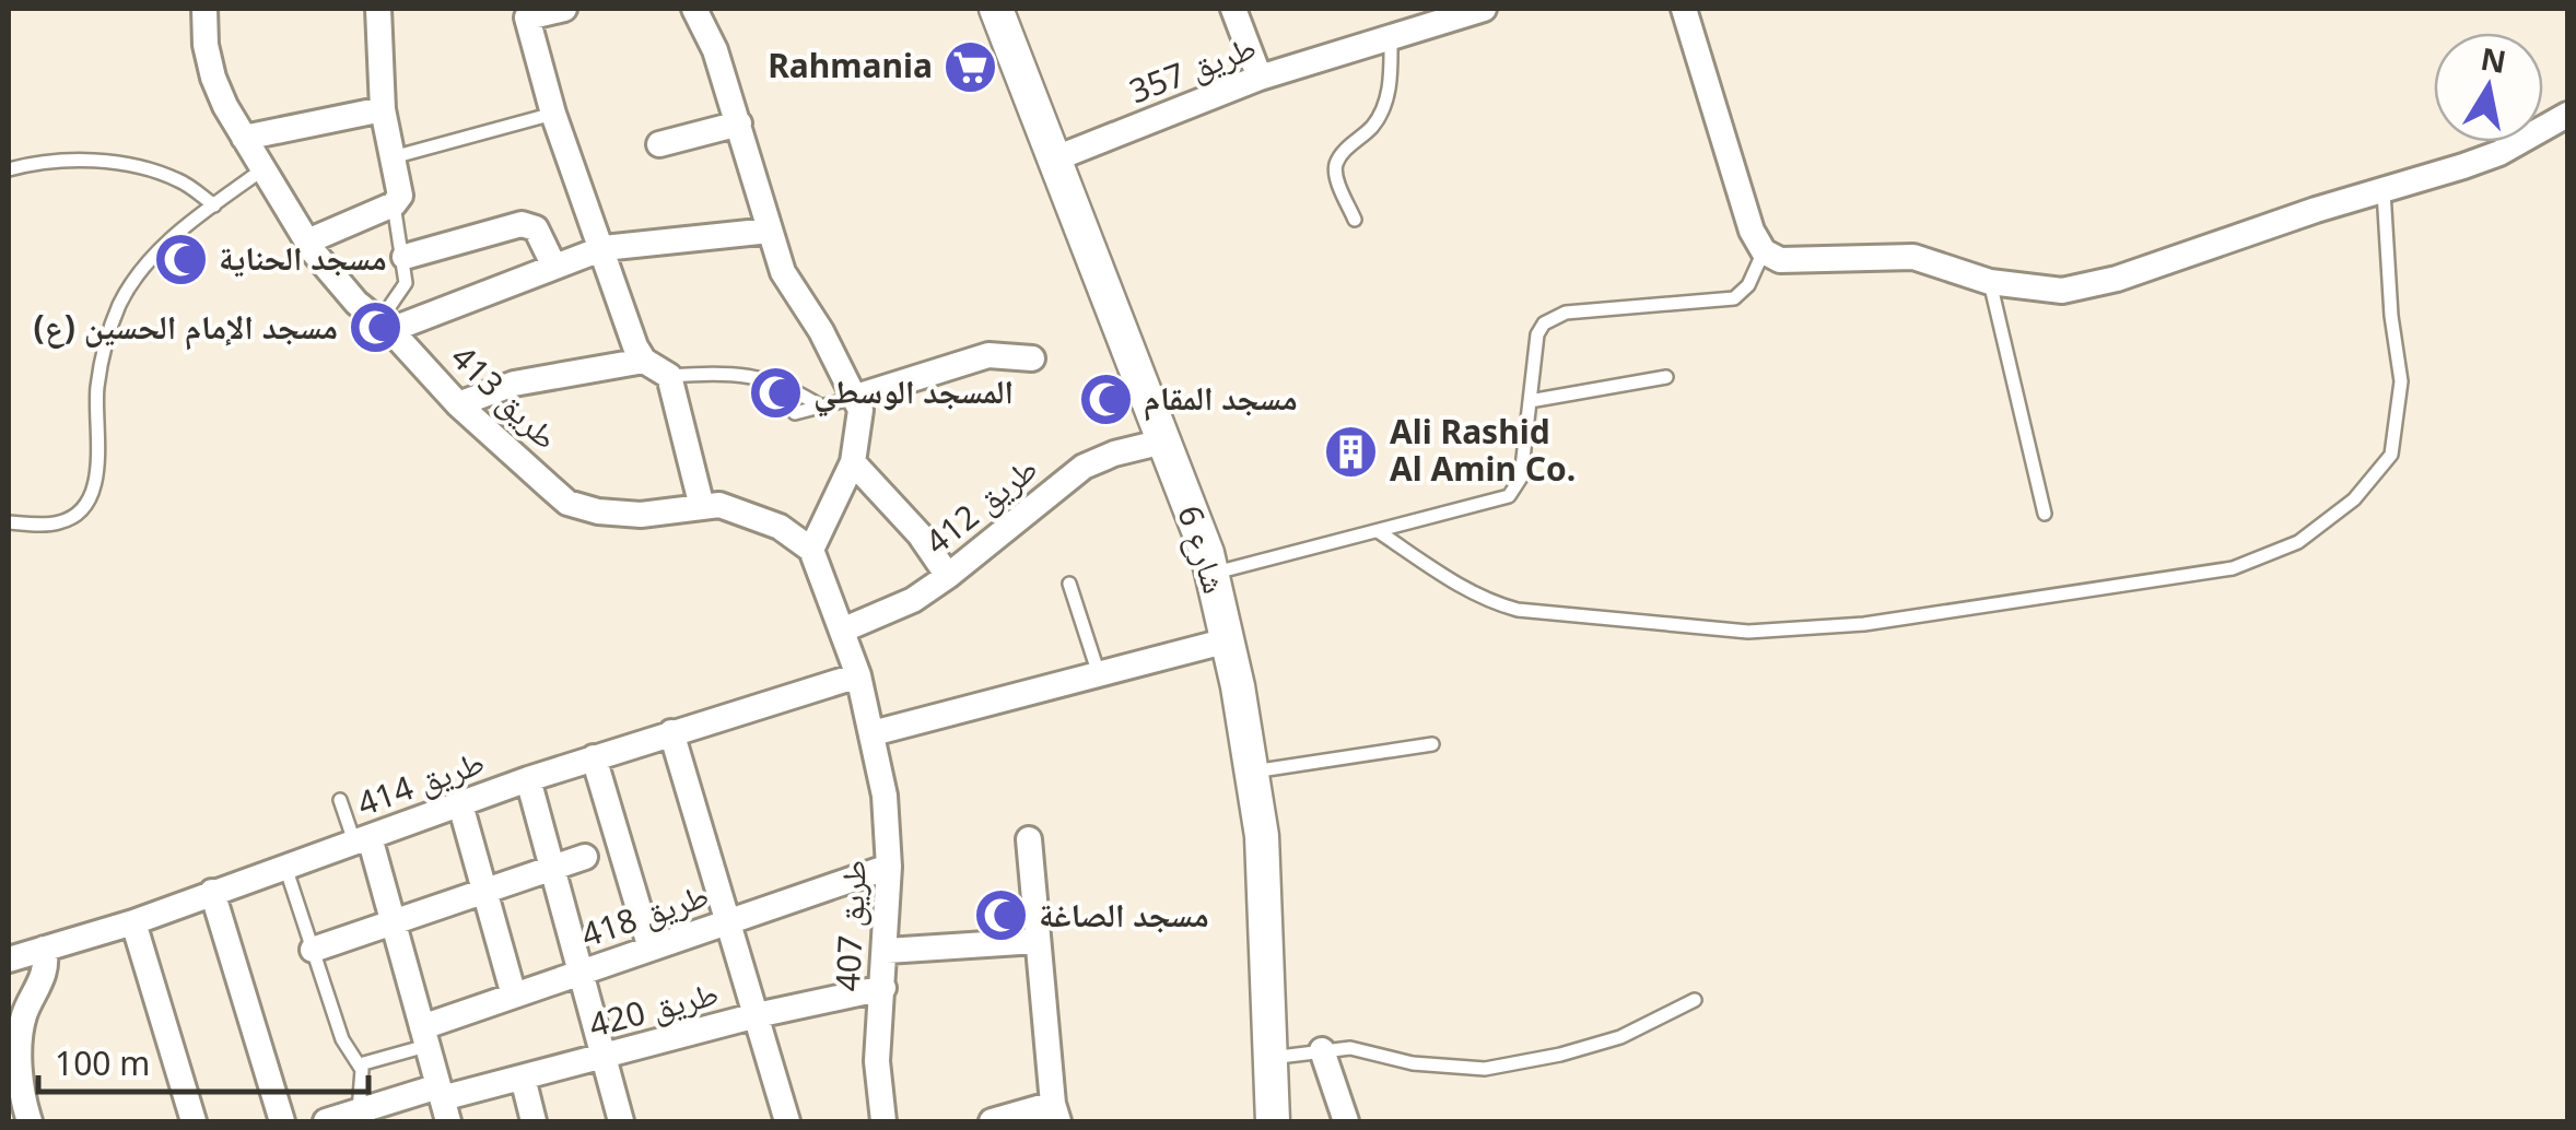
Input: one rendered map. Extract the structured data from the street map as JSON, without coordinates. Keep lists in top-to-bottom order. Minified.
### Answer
{"streets":{"street":["طريق 357","طريق 413","طريق 412","شارع 6","طريق 414","طريق 418","طريق 407","طريق 420"]},"crossings":[["طريق 357","شارع 6"],["طريق 412","شارع 6"],["طريق 414","طريق 407"],["طريق 418","طريق 407"],["طريق 407","طريق 420"]],"places":{"supermarket":["Rahmania"],"mosque":["مسجد الحناية","مسجد الإمام الحسين (ع)","المسجد الوسطي","مسجد المقام","مسجد الصاغة"],"building":["Ali Rashid Al Amin Co."]},"scale_bar":"100 m","north":"top"}
